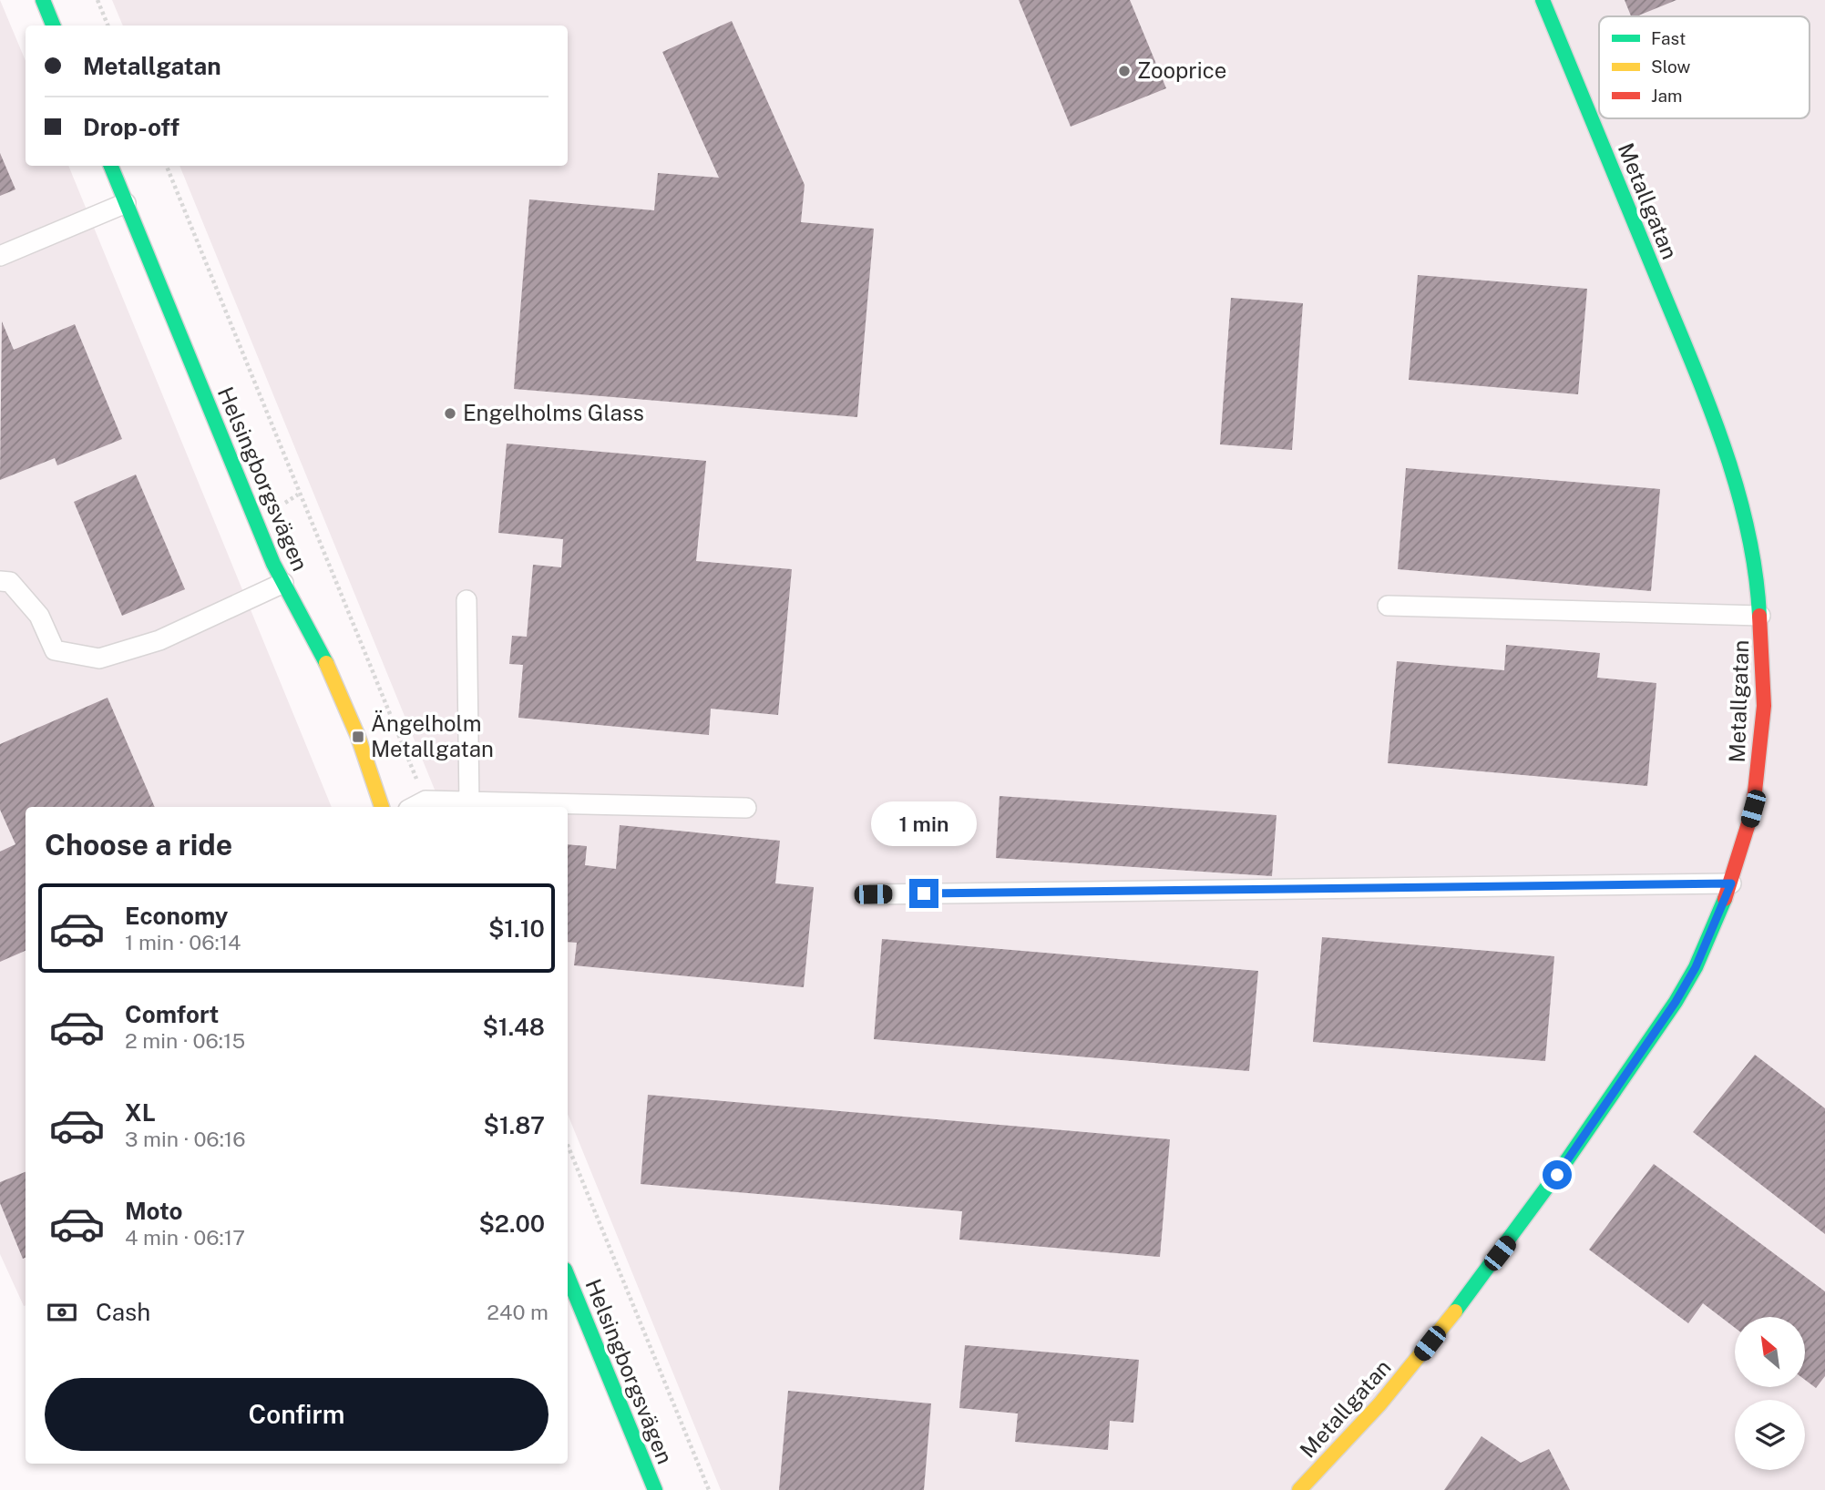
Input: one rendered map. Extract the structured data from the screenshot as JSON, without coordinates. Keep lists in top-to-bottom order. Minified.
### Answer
{"streets":{"street":["Metallgatan","Helsingborgsvägen"]},"places":{"other":["Zooprice","Engelholms Glass"],"transit":["Ängelholm Metallgatan"]},"legend":["Fast","Slow","Jam"],"north":"top left","page":{"banner":["Metallgatan","Drop-off"],"bubble":"1 min","heading":"Choose a ride","list":[{"name":"Economy","note":"1 min · 06:14","value":"$1.10"},{"name":"Comfort","note":"2 min · 06:15","value":"$1.48"},{"name":"XL","note":"3 min · 06:16","value":"$1.87"},{"name":"Moto","note":"4 min · 06:17","value":"$2.00"}],"pay":["Cash","240 m"],"buttons":"Confirm"}}
